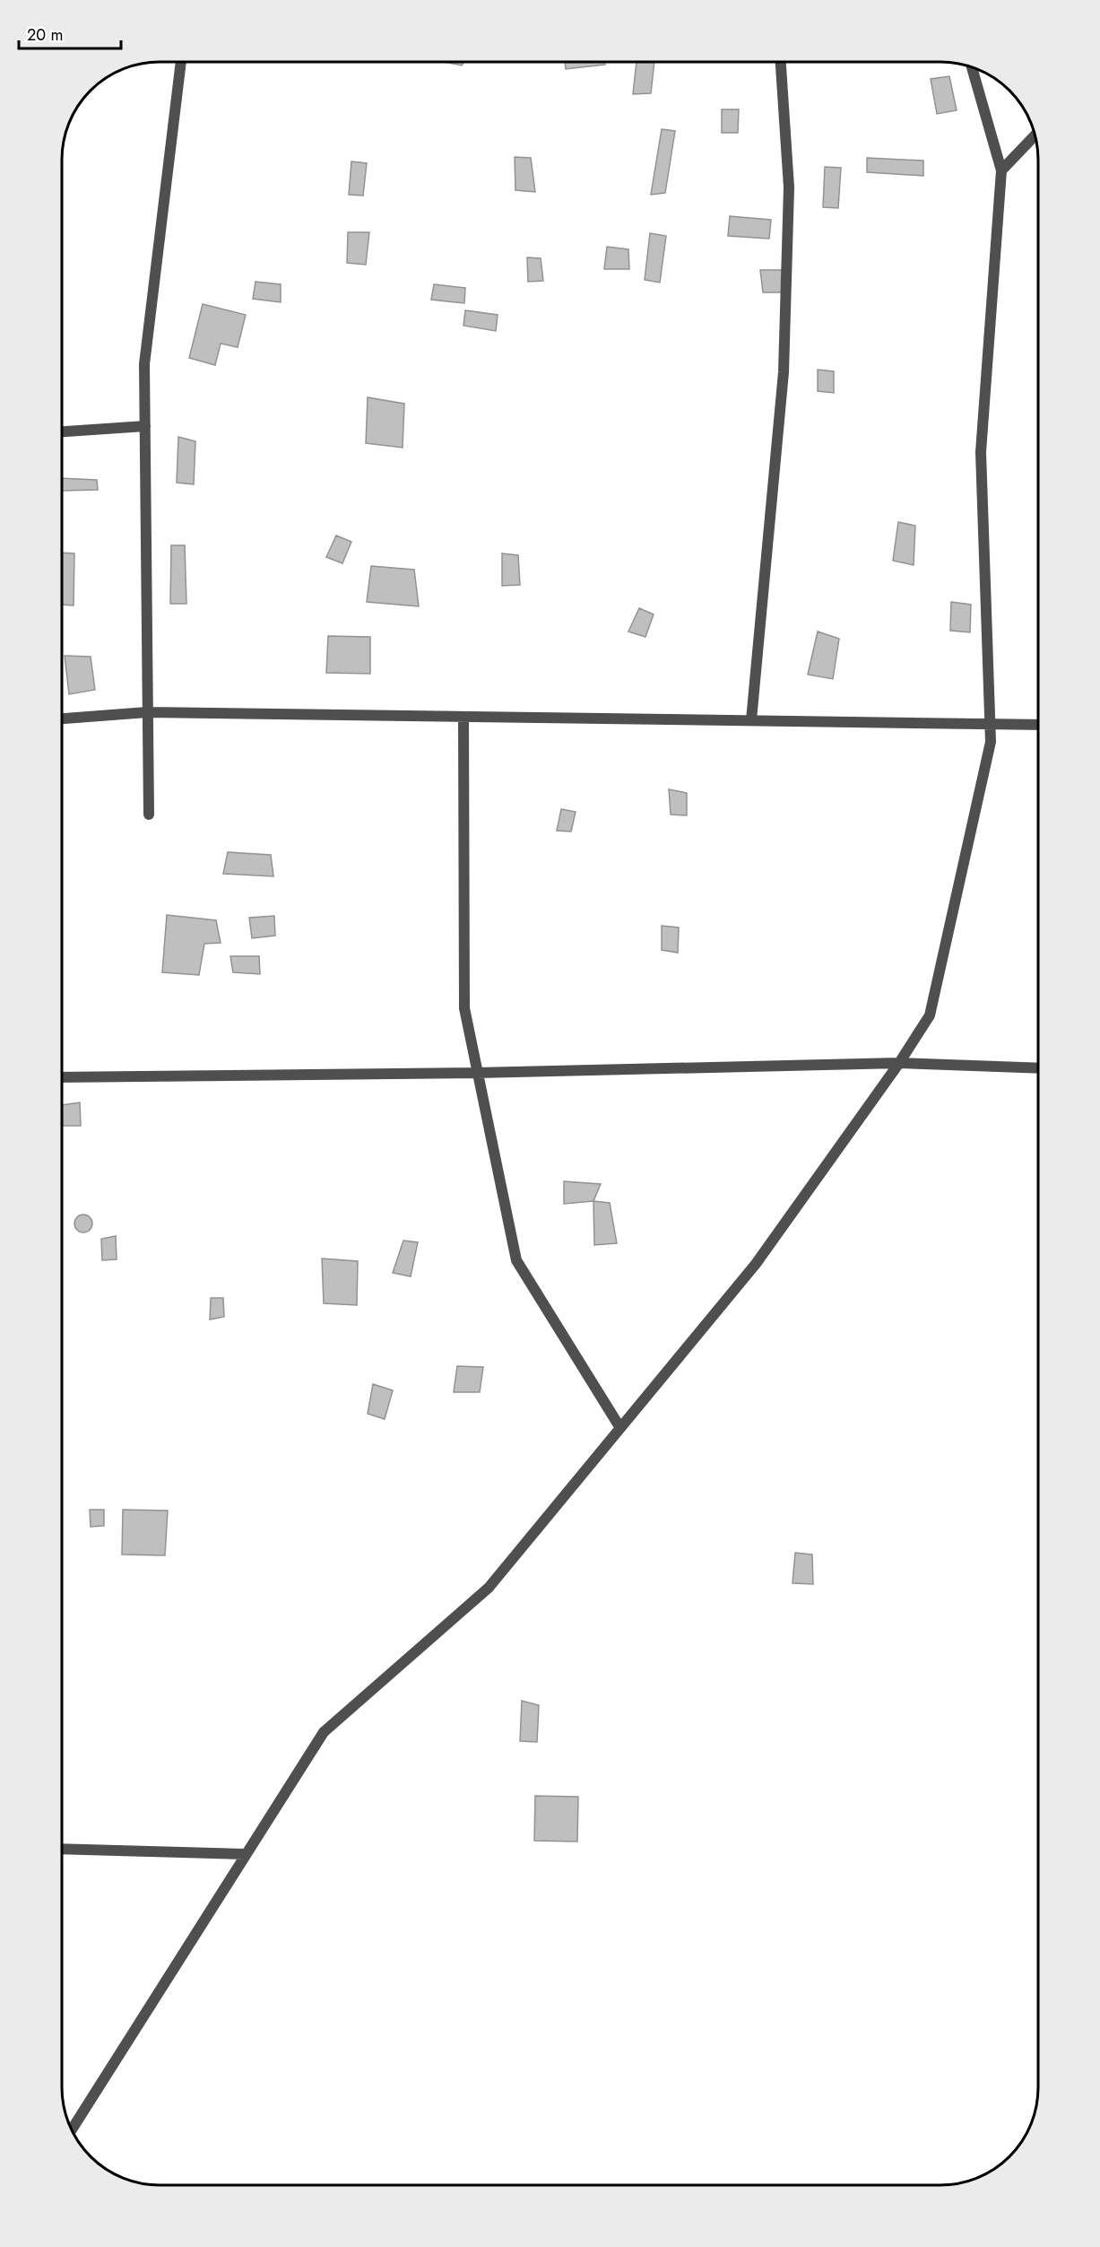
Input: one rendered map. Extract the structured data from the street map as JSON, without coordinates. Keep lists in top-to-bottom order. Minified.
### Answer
{"scale_bar":"20 m"}
